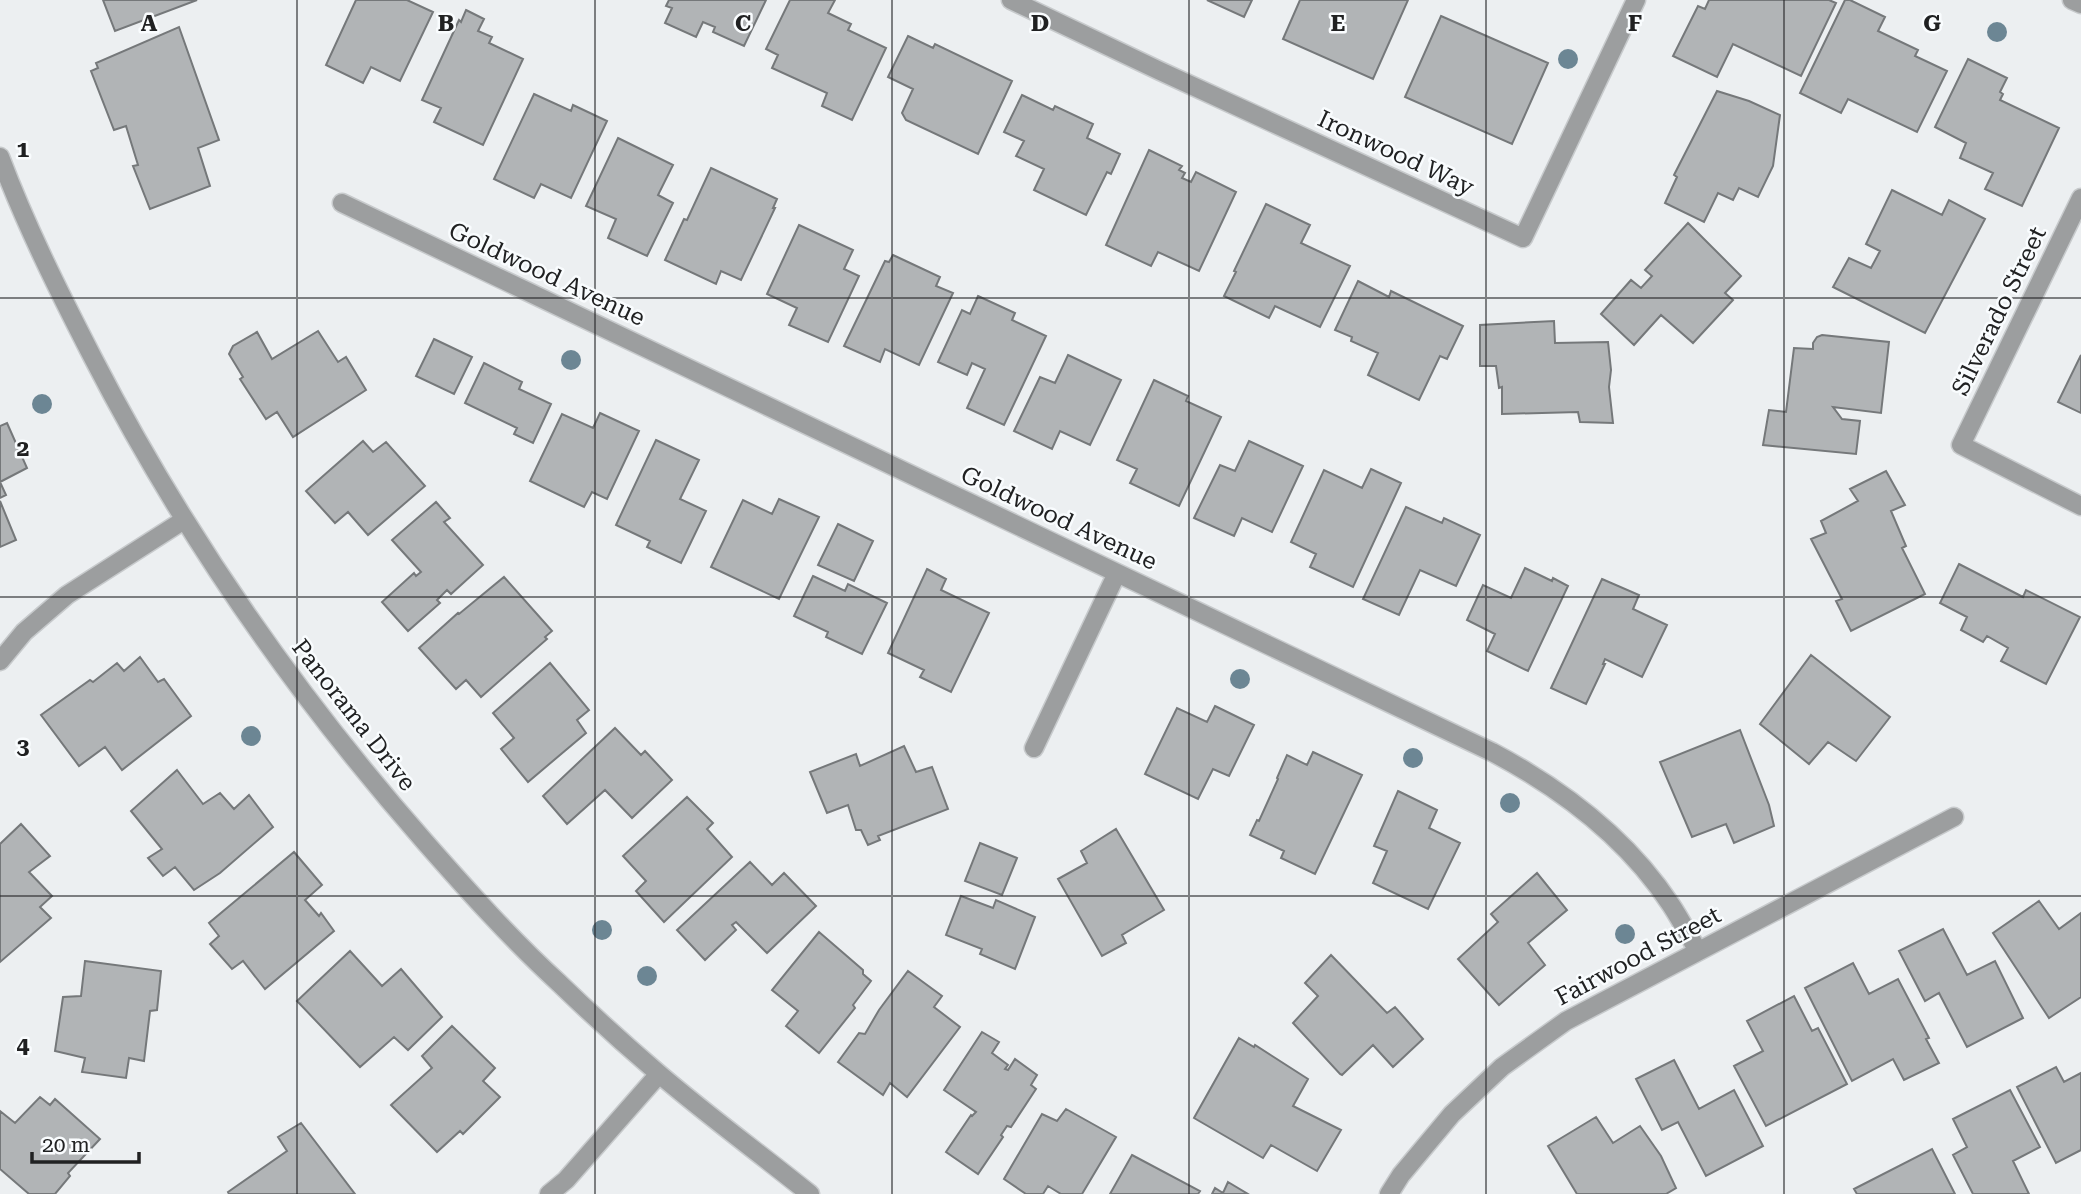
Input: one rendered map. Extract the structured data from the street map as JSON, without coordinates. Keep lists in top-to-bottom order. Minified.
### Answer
{"streets":{"street":["Ironwood Way","Goldwood Avenue","Silverado Street","Panorama Drive","Fairwood Street"]},"crossings":[["Goldwood Avenue","Fairwood Street"]],"scale_bar":"20 m","grid":{"columns":["A","B","C","D","E","F","G"],"rows":["1","2","3","4"]}}
